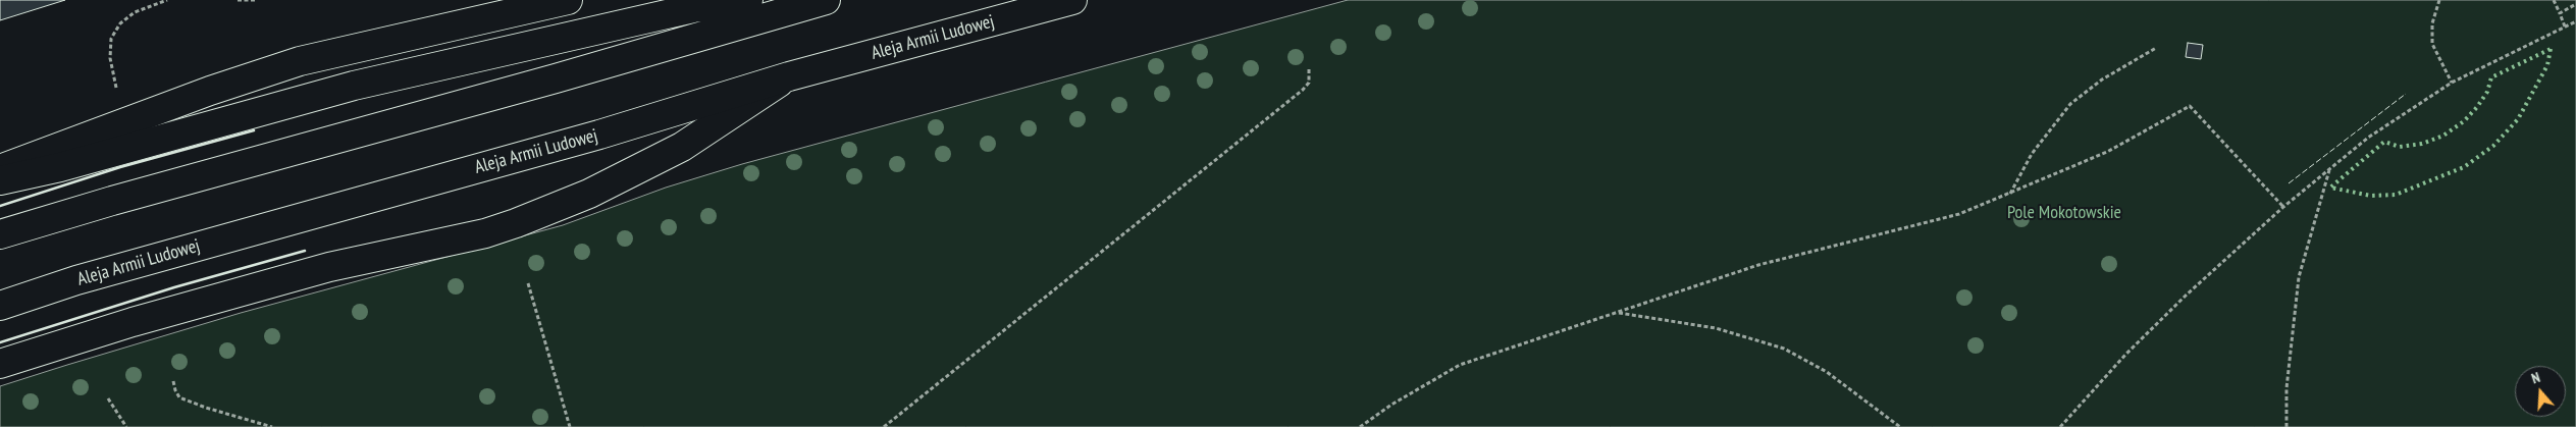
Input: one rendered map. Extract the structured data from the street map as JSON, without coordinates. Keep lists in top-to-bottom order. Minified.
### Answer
{"streets":{"main road":["Aleja Armii Ludowej"]},"parks":["Pole Mokotowskie"],"north":"top"}
